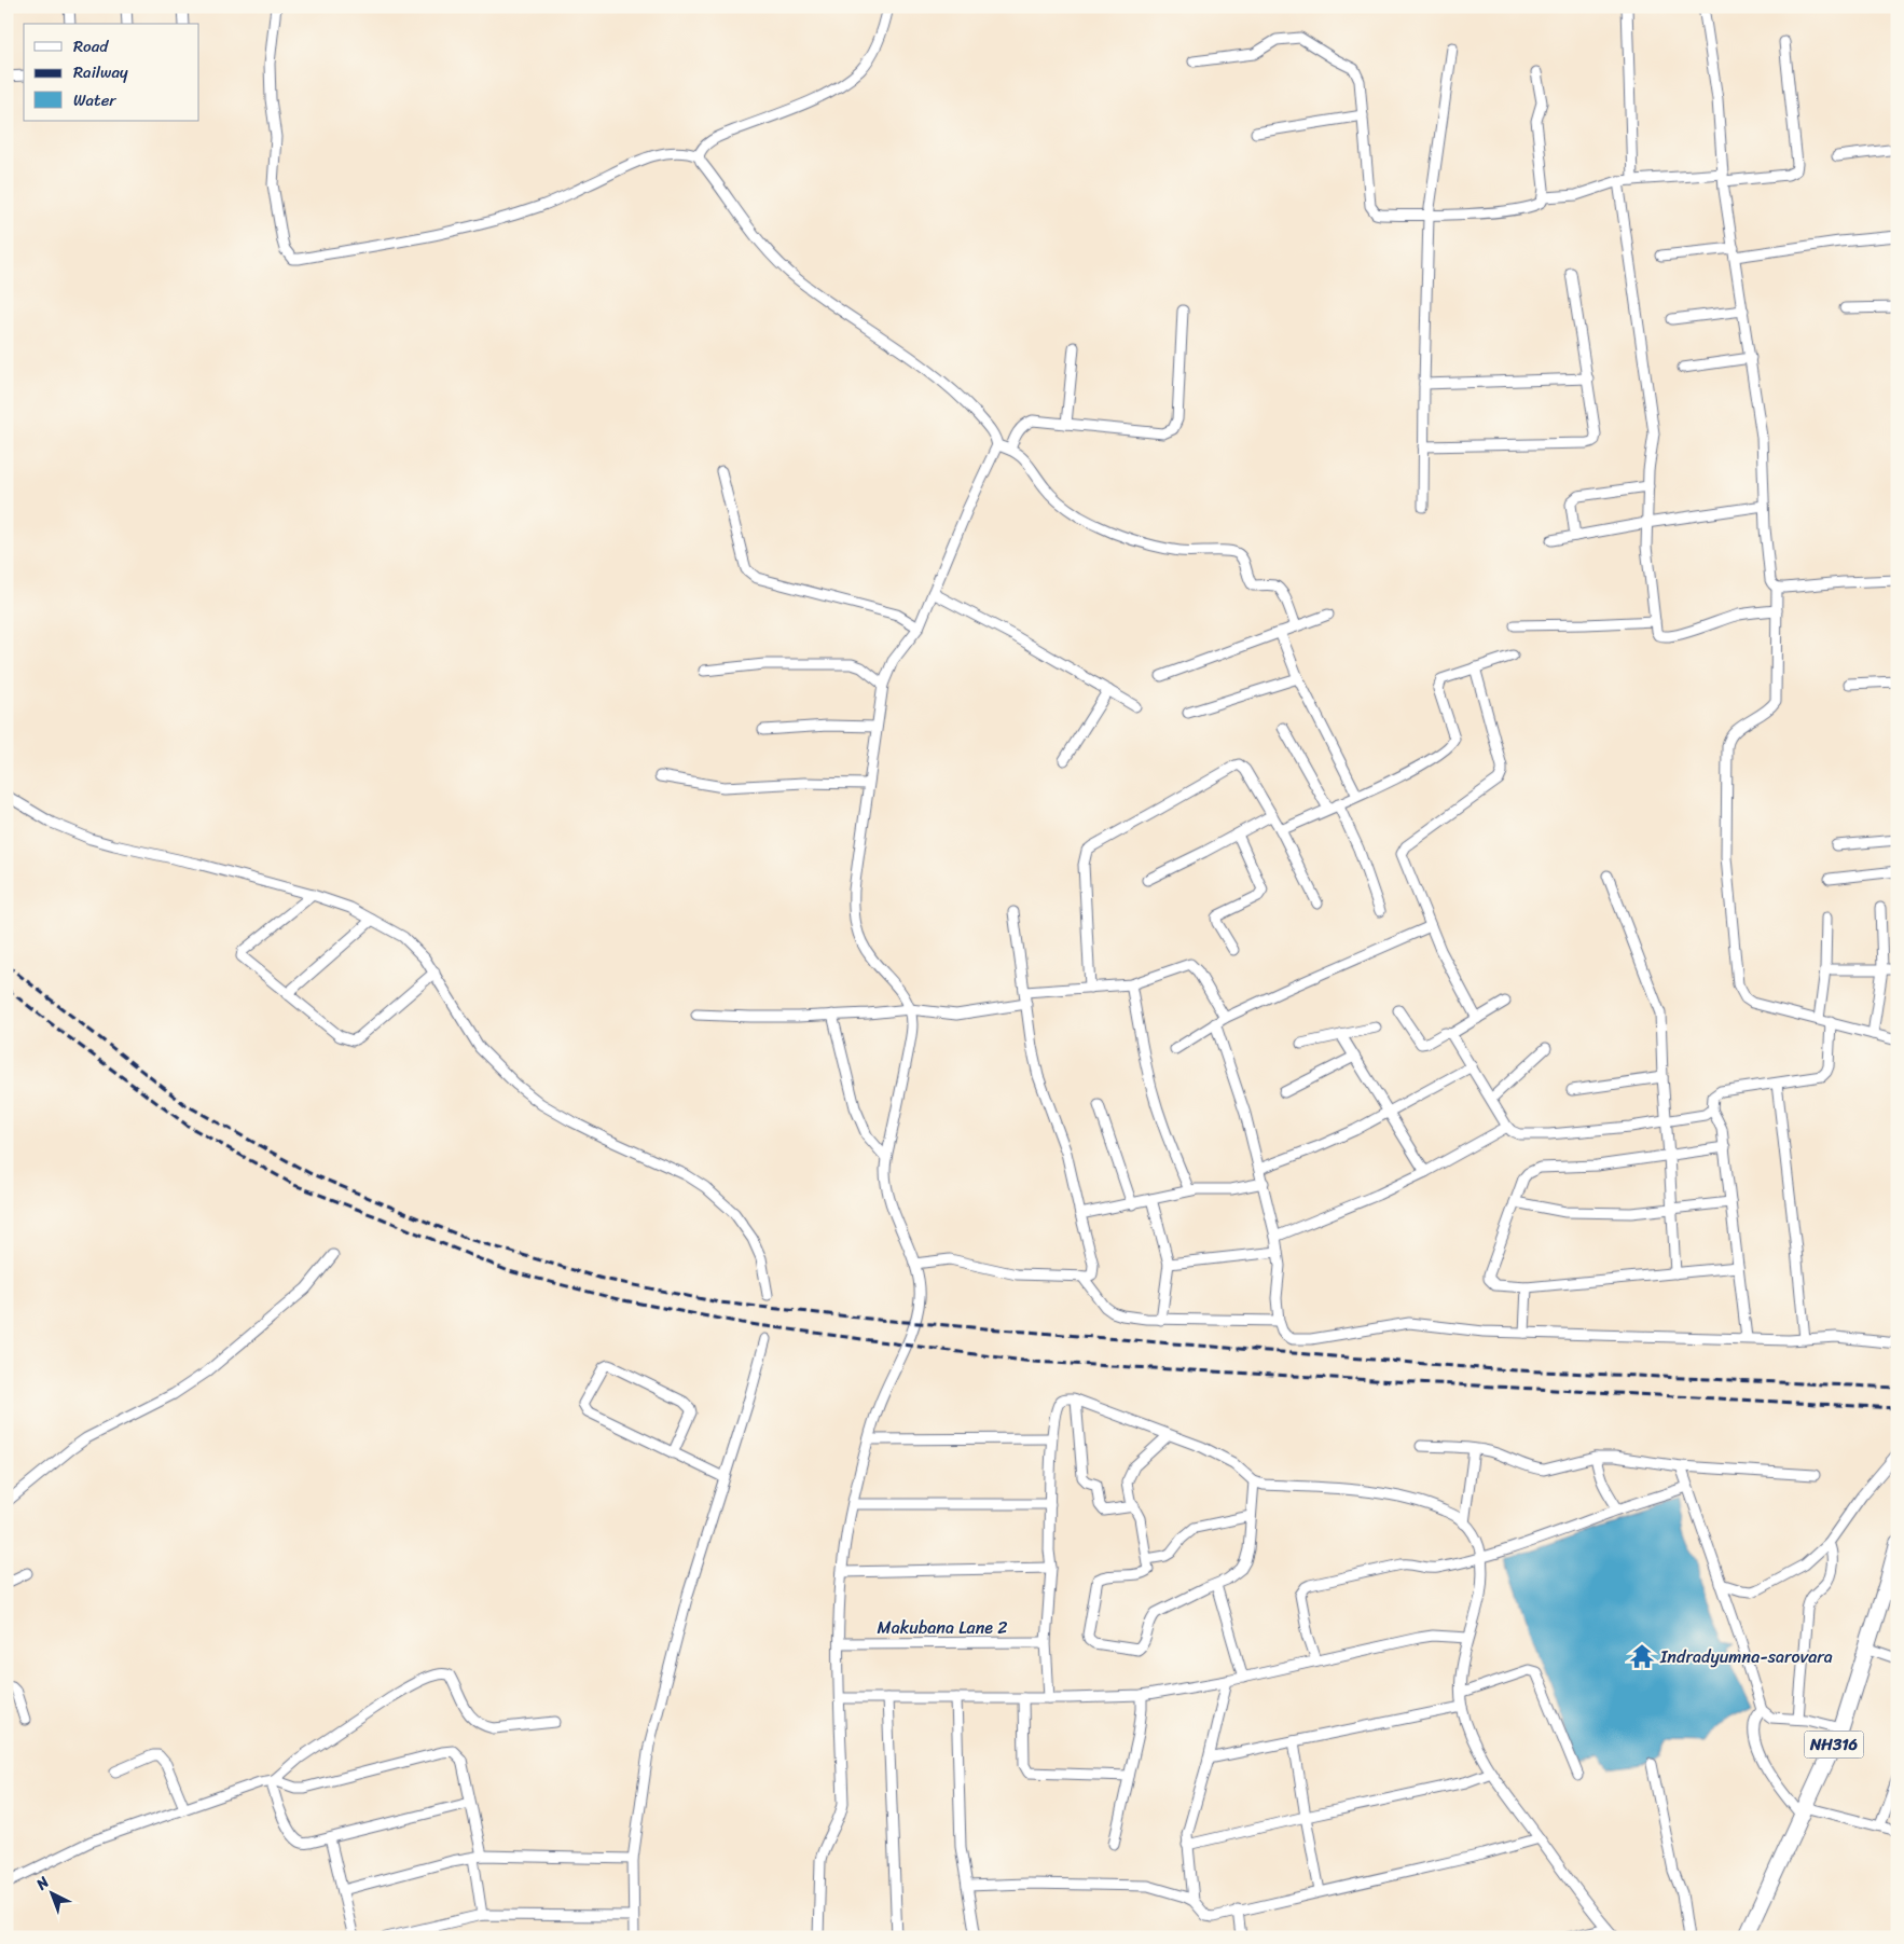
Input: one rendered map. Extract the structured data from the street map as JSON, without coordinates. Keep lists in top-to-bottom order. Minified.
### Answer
{"streets":{"highway":["NH316"],"street":["Makubana Lane 2"]},"places":{"temple":["Indradyumna-sarovara"]},"legend":["Road","Railway","Water"],"north":"top left"}
